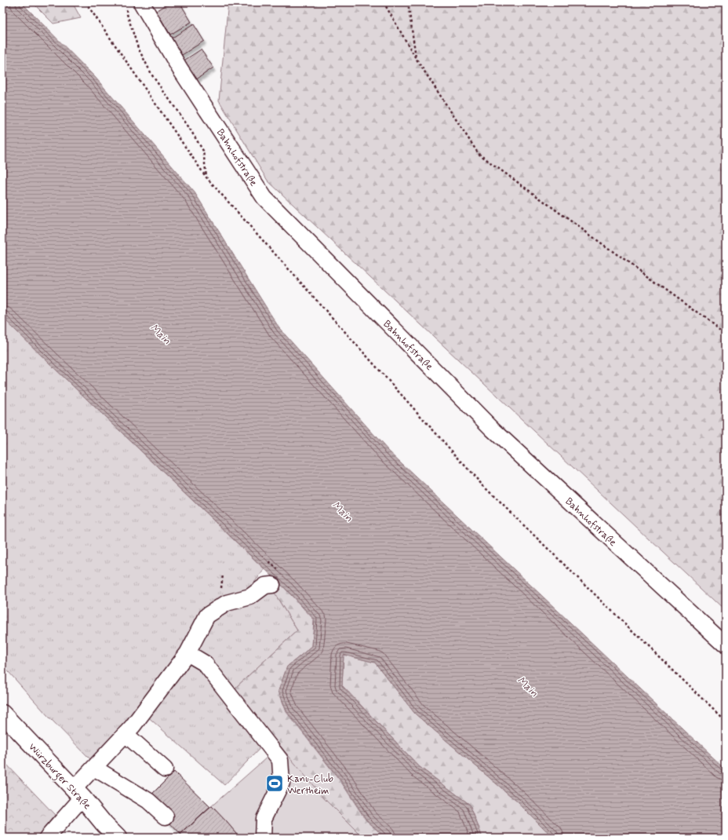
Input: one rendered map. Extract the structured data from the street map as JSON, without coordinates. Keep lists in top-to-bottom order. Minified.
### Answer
{"streets":{"main road":["Würzburger Straße"],"street":["Bahnhofstraße"]},"water":["Main"],"places":{"sports":["Kanu-Club Wertheim"]}}
